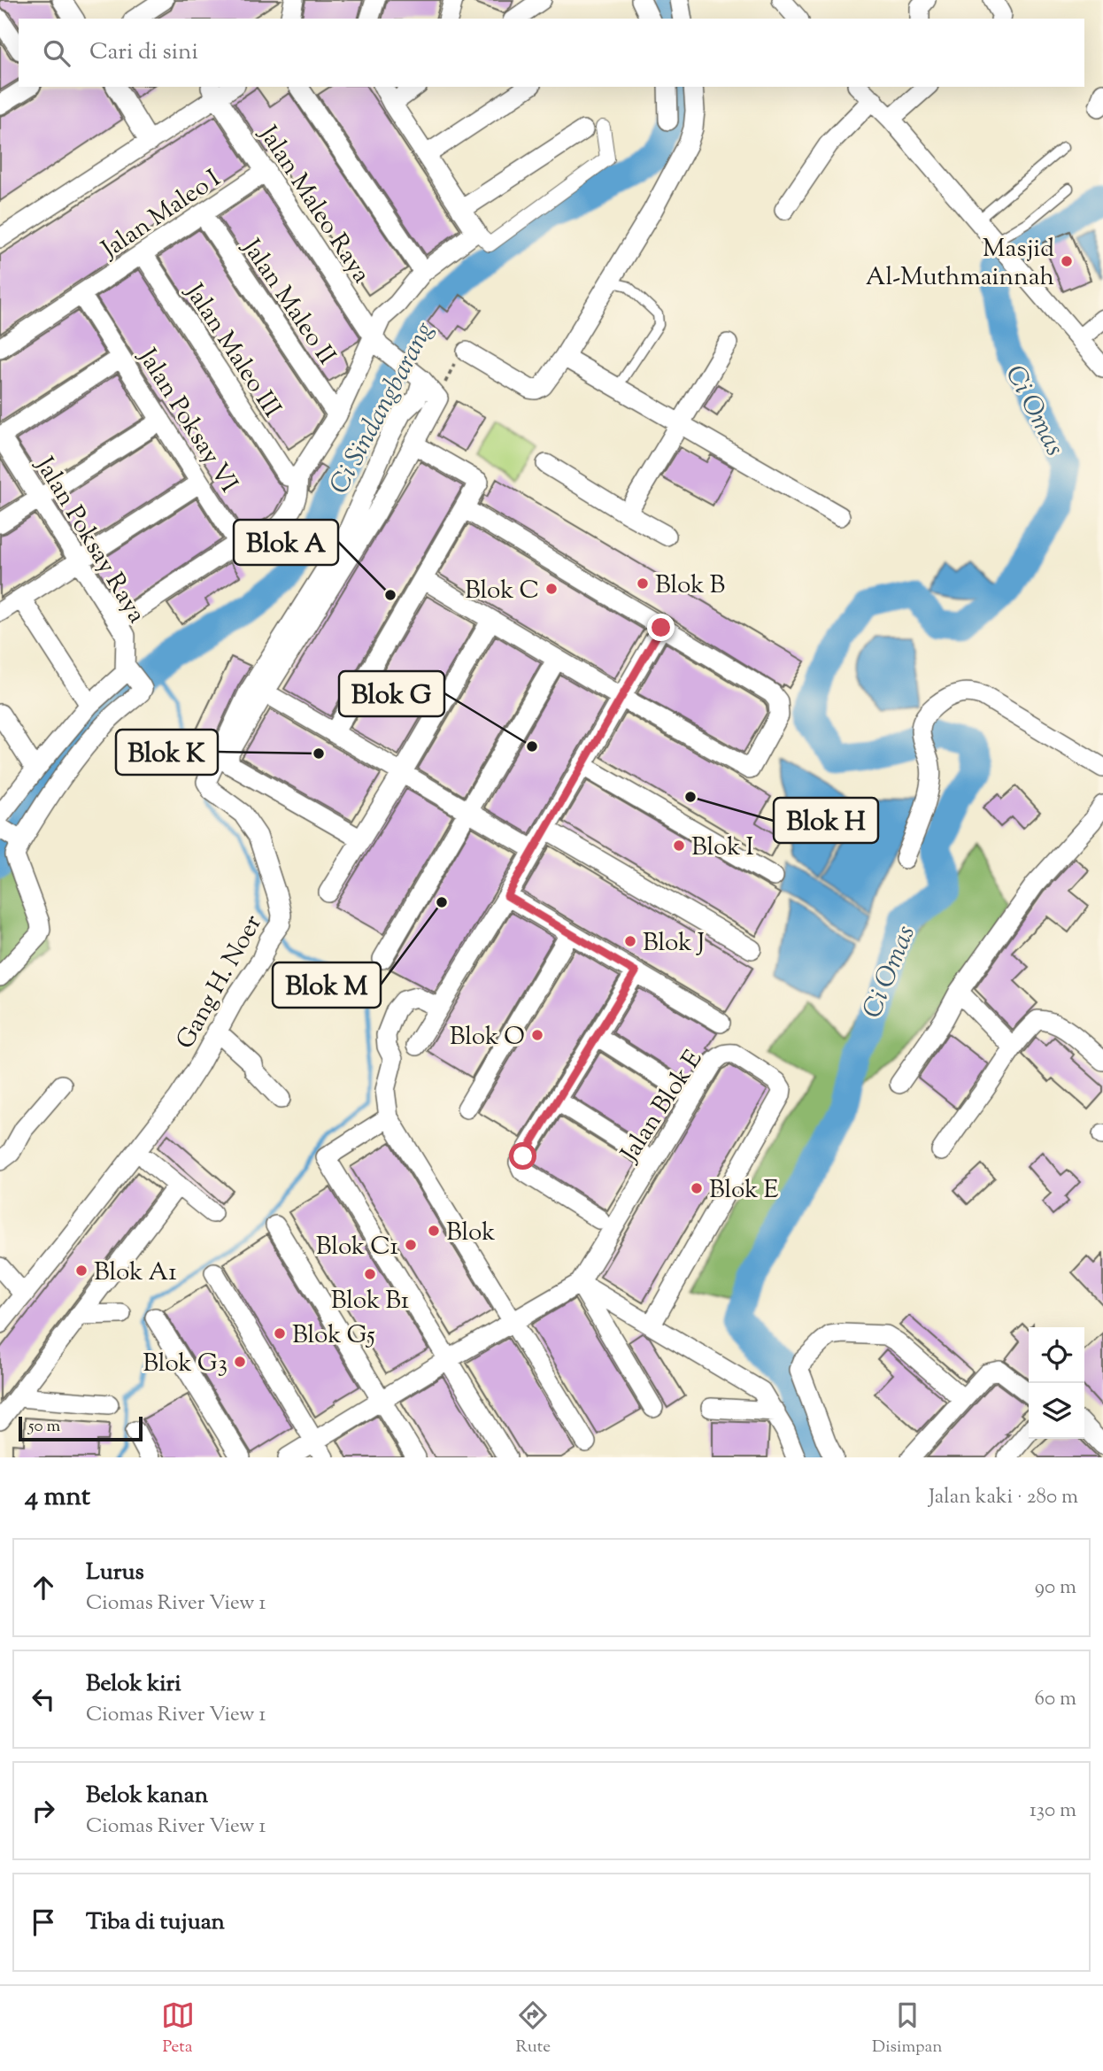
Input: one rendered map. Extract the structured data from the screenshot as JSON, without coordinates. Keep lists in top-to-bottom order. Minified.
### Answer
{"streets":{"street":["Jalan Maleo Raya","Jalan Maleo I","Jalan Maleo II","Jalan Maleo III","Jalan Poksay VI","Jalan Poksay Raya","Gang H. Noer","Jalan Blok E"]},"crossings":[["Jalan Maleo Raya","Jalan Maleo I"],["Jalan Maleo Raya","Gang H. Noer"],["Jalan Maleo I","Jalan Maleo II"],["Jalan Maleo I","Jalan Maleo III"],["Jalan Maleo I","Jalan Poksay VI"]],"water":["Ci Sindangbarang","Ci Omas"],"places":["Masjid Al-Muthmainnah","Blok B","Blok C","Blok A","Blok G","Blok K","Blok H","Blok I","Blok M","Blok J","Blok O","Blok E","Blok","Blok C1","Blok A1","Blok B1","Blok G5","Blok G3"],"scale_bar":"50 m","page":{"search":"Cari di sini","scale":"50 m","heading":["4 mnt","Jalan kaki · 280 m"],"list":[["Lurus","Ciomas River View 1","90 m"],["Belok kiri","Ciomas River View 1","60 m"],["Belok kanan","Ciomas River View 1","130 m"],"Tiba di tujuan"],"nav":["Peta","Rute","Disimpan"]}}
